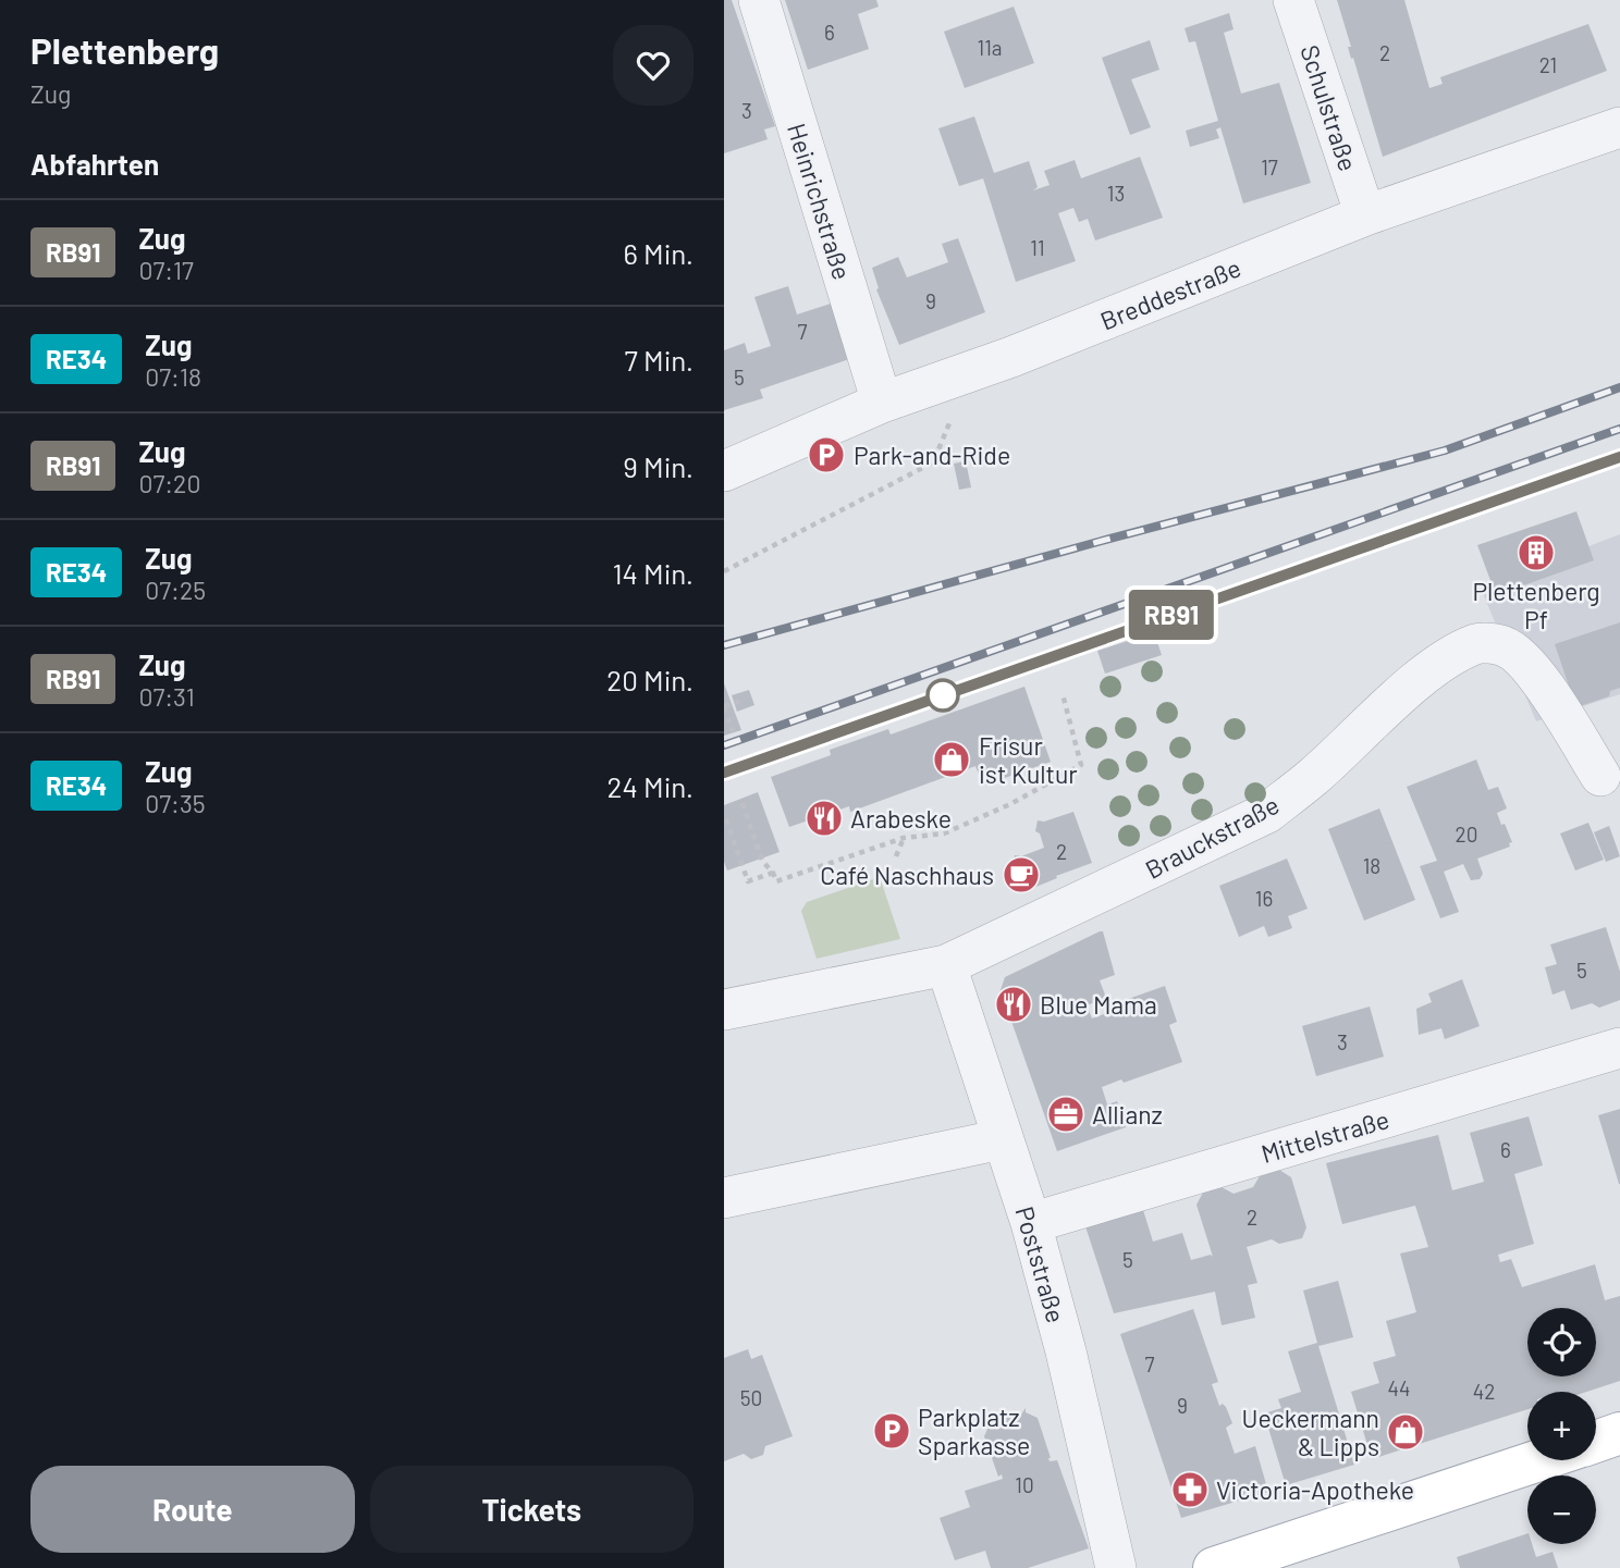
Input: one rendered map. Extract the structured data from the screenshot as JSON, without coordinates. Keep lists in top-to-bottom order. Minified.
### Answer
{"streets":{"street":["Schulstraße","Heinrichstraße","Breddestraße","Brauckstraße","Mittelstraße","Poststraße"]},"crossings":[["Schulstraße","Breddestraße"],["Heinrichstraße","Breddestraße"],["Brauckstraße","Poststraße"],["Mittelstraße","Poststraße"]],"places":{"parking":["Park-and-Ride","Parkplatz Sparkasse"],"building":["Plettenberg Pf"],"shop":["Frisur ist Kultur","Ueckermann & Lipps"],"restaurant":["Arabeske","Blue Mama"],"cafe":["Café Naschhaus"],"office":["Allianz"],"pharmacy":["Victoria-Apotheke"]},"house_numbers":["6","11a","2","21","3","17","13","11","9","7","5","20","2","18","16","5","3","6","2","5","7","44","42","50","9","10"],"page":{"heading":[["Plettenberg","Zug"],"Abfahrten"],"on_map":"RB91","list":[{"mark":"RB91","name":"Zug","note":"07:17","value":"6 Min."},{"mark":"RE34","name":"Zug","note":"07:18","value":"7 Min."},{"mark":"RB91","name":"Zug","note":"07:20","value":"9 Min."},{"mark":"RE34","name":"Zug","note":"07:25","value":"14 Min."},{"mark":"RB91","name":"Zug","note":"07:31","value":"20 Min."},{"mark":"RE34","name":"Zug","note":"07:35","value":"24 Min."}],"map_buttons":["+","−"],"buttons":["Route","Tickets"]}}
